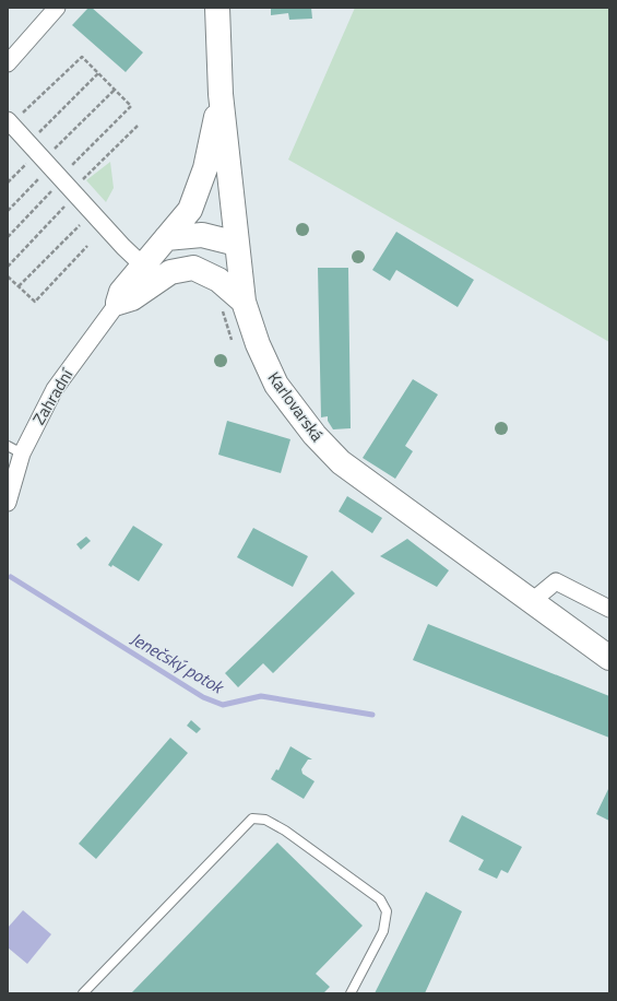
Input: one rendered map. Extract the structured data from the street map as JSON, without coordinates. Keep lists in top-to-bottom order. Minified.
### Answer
{"streets":{"main road":["Karlovarská"],"street":["Zahradní"]},"water":["Jenečský potok"]}
